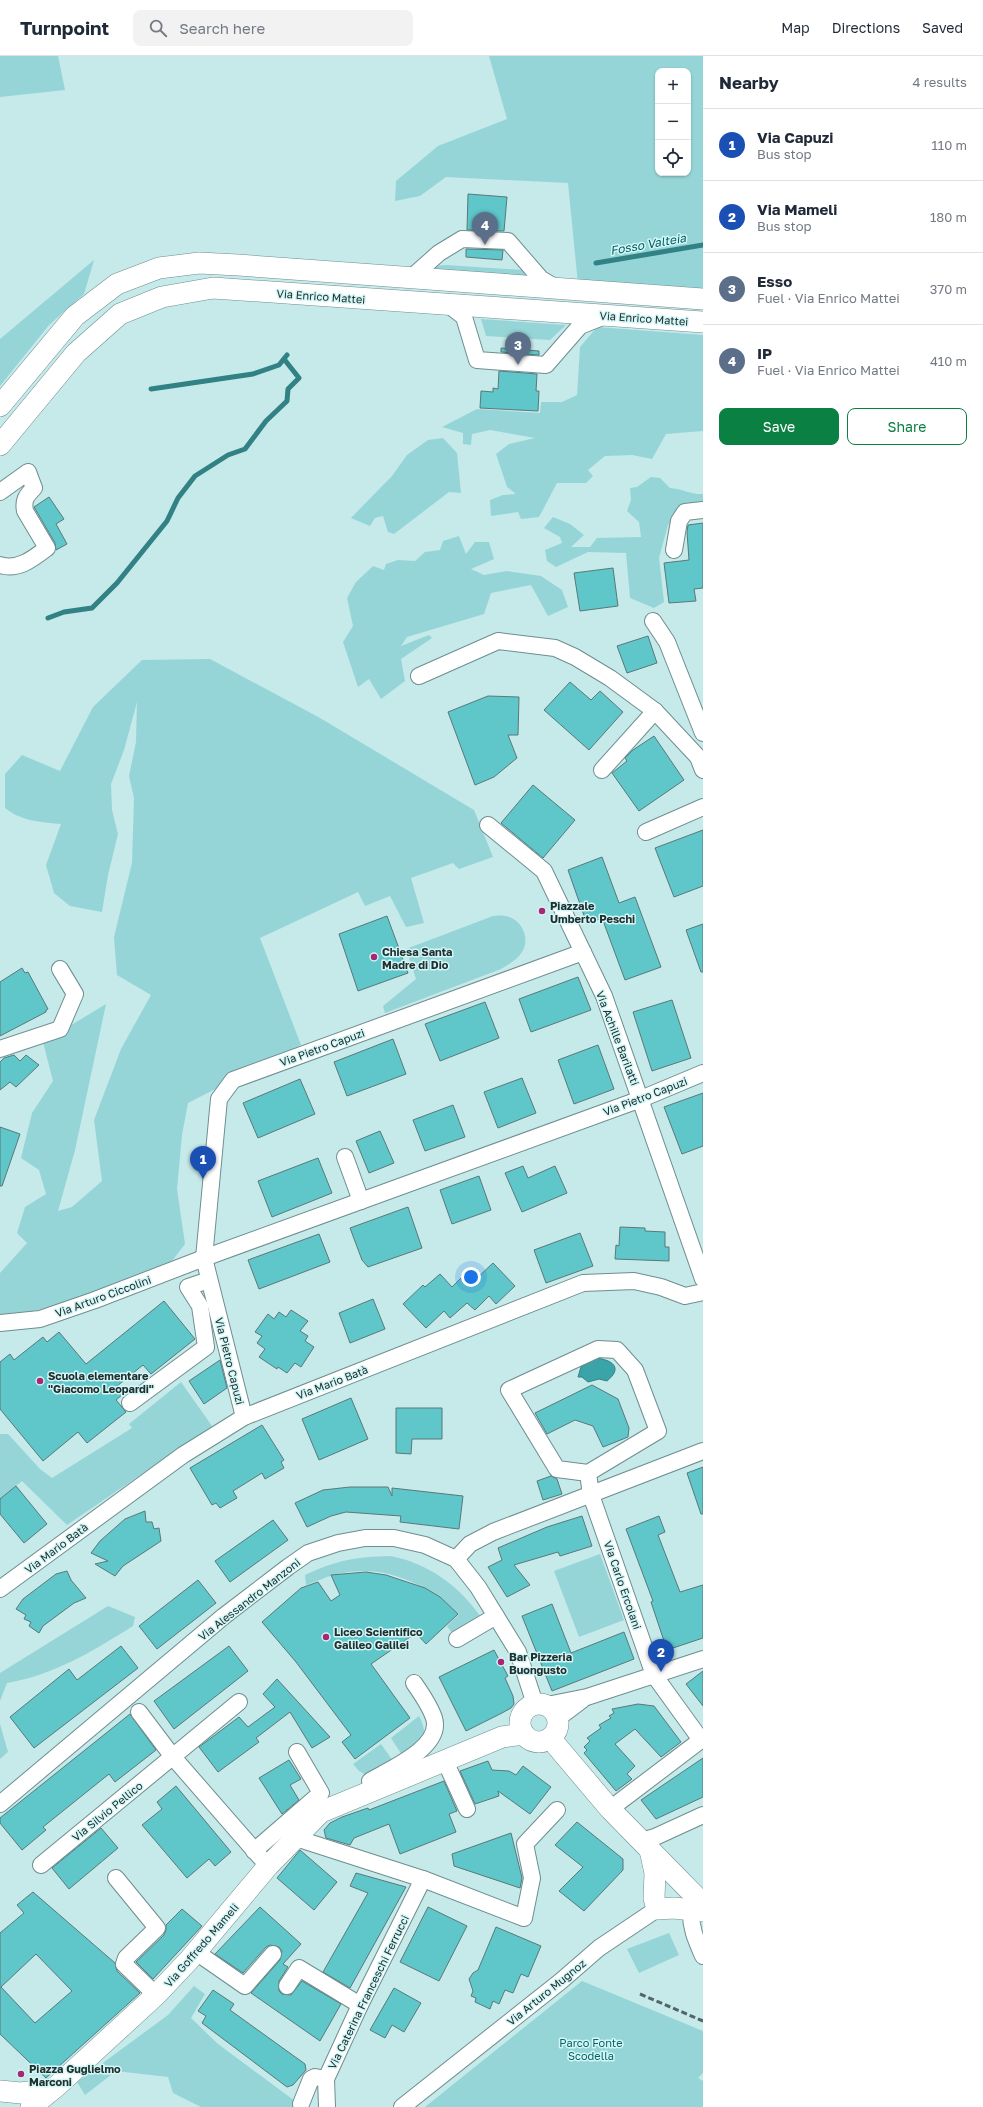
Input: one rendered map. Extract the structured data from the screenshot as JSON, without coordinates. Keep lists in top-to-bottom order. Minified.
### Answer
{"streets":{"main road":["Via Enrico Mattei","Via Goffredo Mameli","Via Arturo Mugnoz"],"street":["Via Achille Barilatti","Via Pietro Capuzi","Via Arturo Ciccolini","Via Mario Batà","Via Carlo Ercolani","Via Alessandro Manzoni","Via Silvio Pellico","Via Caterina Franceschi Ferrucci"]},"crossings":[["Via Achille Barilatti","Via Pietro Capuzi"],["Via Pietro Capuzi","Via Arturo Ciccolini"],["Via Pietro Capuzi","Via Mario Batà"],["Via Carlo Ercolani","Via Goffredo Mameli"],["Via Alessandro Manzoni","Via Goffredo Mameli"]],"water":["Fosso Valteia"],"parks":["Parco Fonte Scodella"],"places":["Piazzale Umberto Peschi","Chiesa Santa Madre di Dio","Scuola elementare \"Giacomo Leopardi\"","Liceo Scientifico Galileo Galilei","Bar Pizzeria Buongusto","Piazza Guglielmo Marconi"],"page":{"header":"Turnpoint","search":"Search here","nav":["Map","Directions","Saved"],"heading":["Nearby","4 results"],"map_buttons":["+","−"],"list":[{"mark":"1","name":"Via Capuzi","note":"Bus stop","value":"110 m"},{"mark":"2","name":"Via Mameli","note":"Bus stop","value":"180 m"},{"mark":"3","name":"Esso","note":"Fuel · Via Enrico Mattei","value":"370 m"},{"mark":"4","name":"IP","note":"Fuel · Via Enrico Mattei","value":"410 m"}],"pins":["4","3","1","2"],"buttons":["Save","Share"]}}
